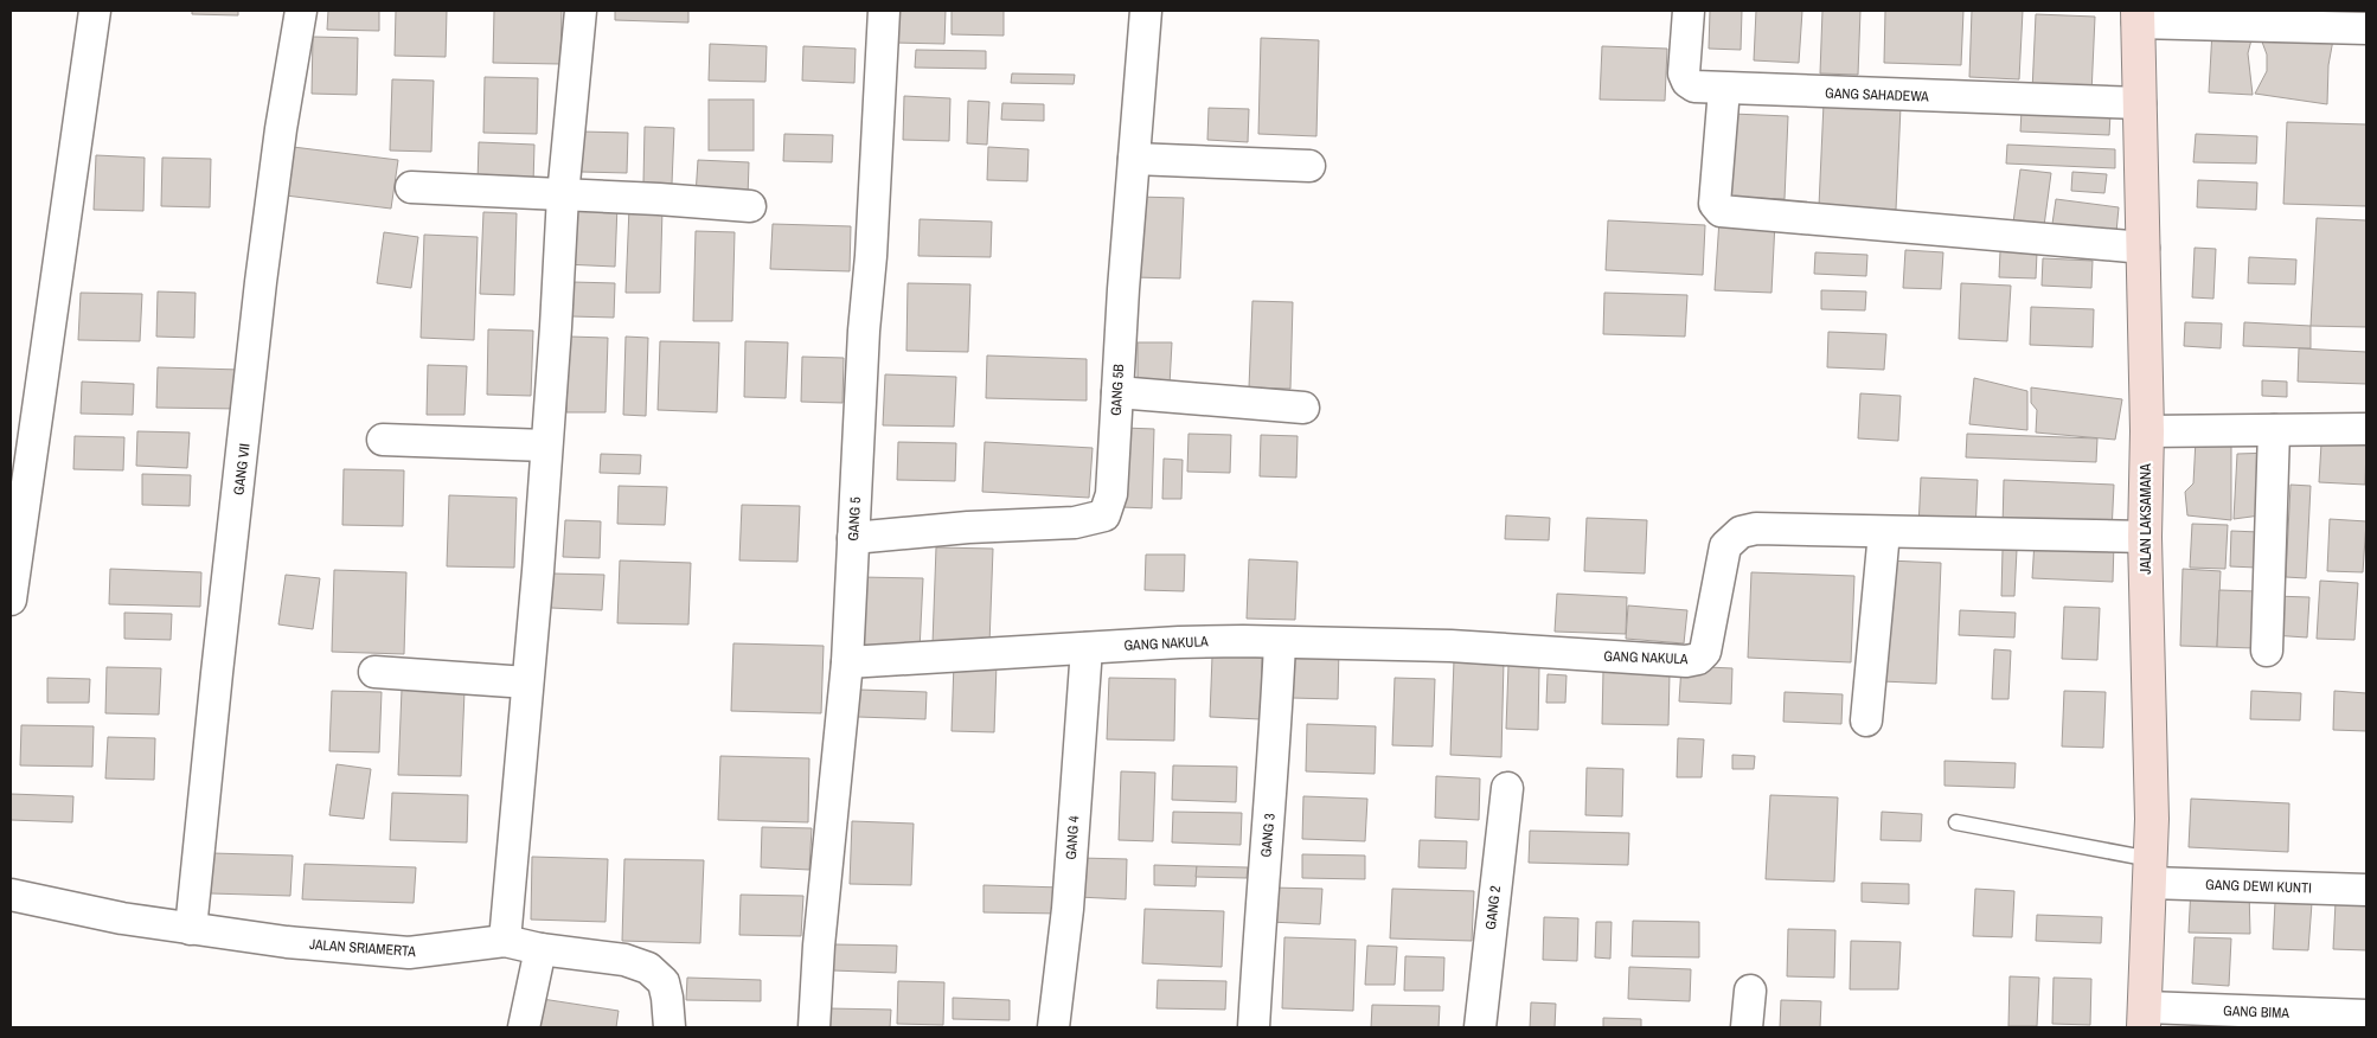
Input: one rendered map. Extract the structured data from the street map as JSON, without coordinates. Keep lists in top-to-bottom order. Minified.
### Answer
{"streets":{"main road":["JALAN LAKSAMANA"],"street":["GANG SAHADEWA","GANG 5B","GANG VII","GANG 5","GANG NAKULA","GANG 3","GANG 4","GANG DEWI KUNTI","GANG 2","JALAN SRIAMERTA","GANG BIMA"]},"crossings":[["GANG SAHADEWA","JALAN LAKSAMANA"],["GANG 5B","GANG 5"],["GANG VII","JALAN SRIAMERTA"],["GANG 5","GANG NAKULA"],["JALAN LAKSAMANA","GANG NAKULA"],["JALAN LAKSAMANA","GANG DEWI KUNTI"],["JALAN LAKSAMANA","GANG BIMA"],["GANG NAKULA","GANG 3"],["GANG NAKULA","GANG 4"]]}
